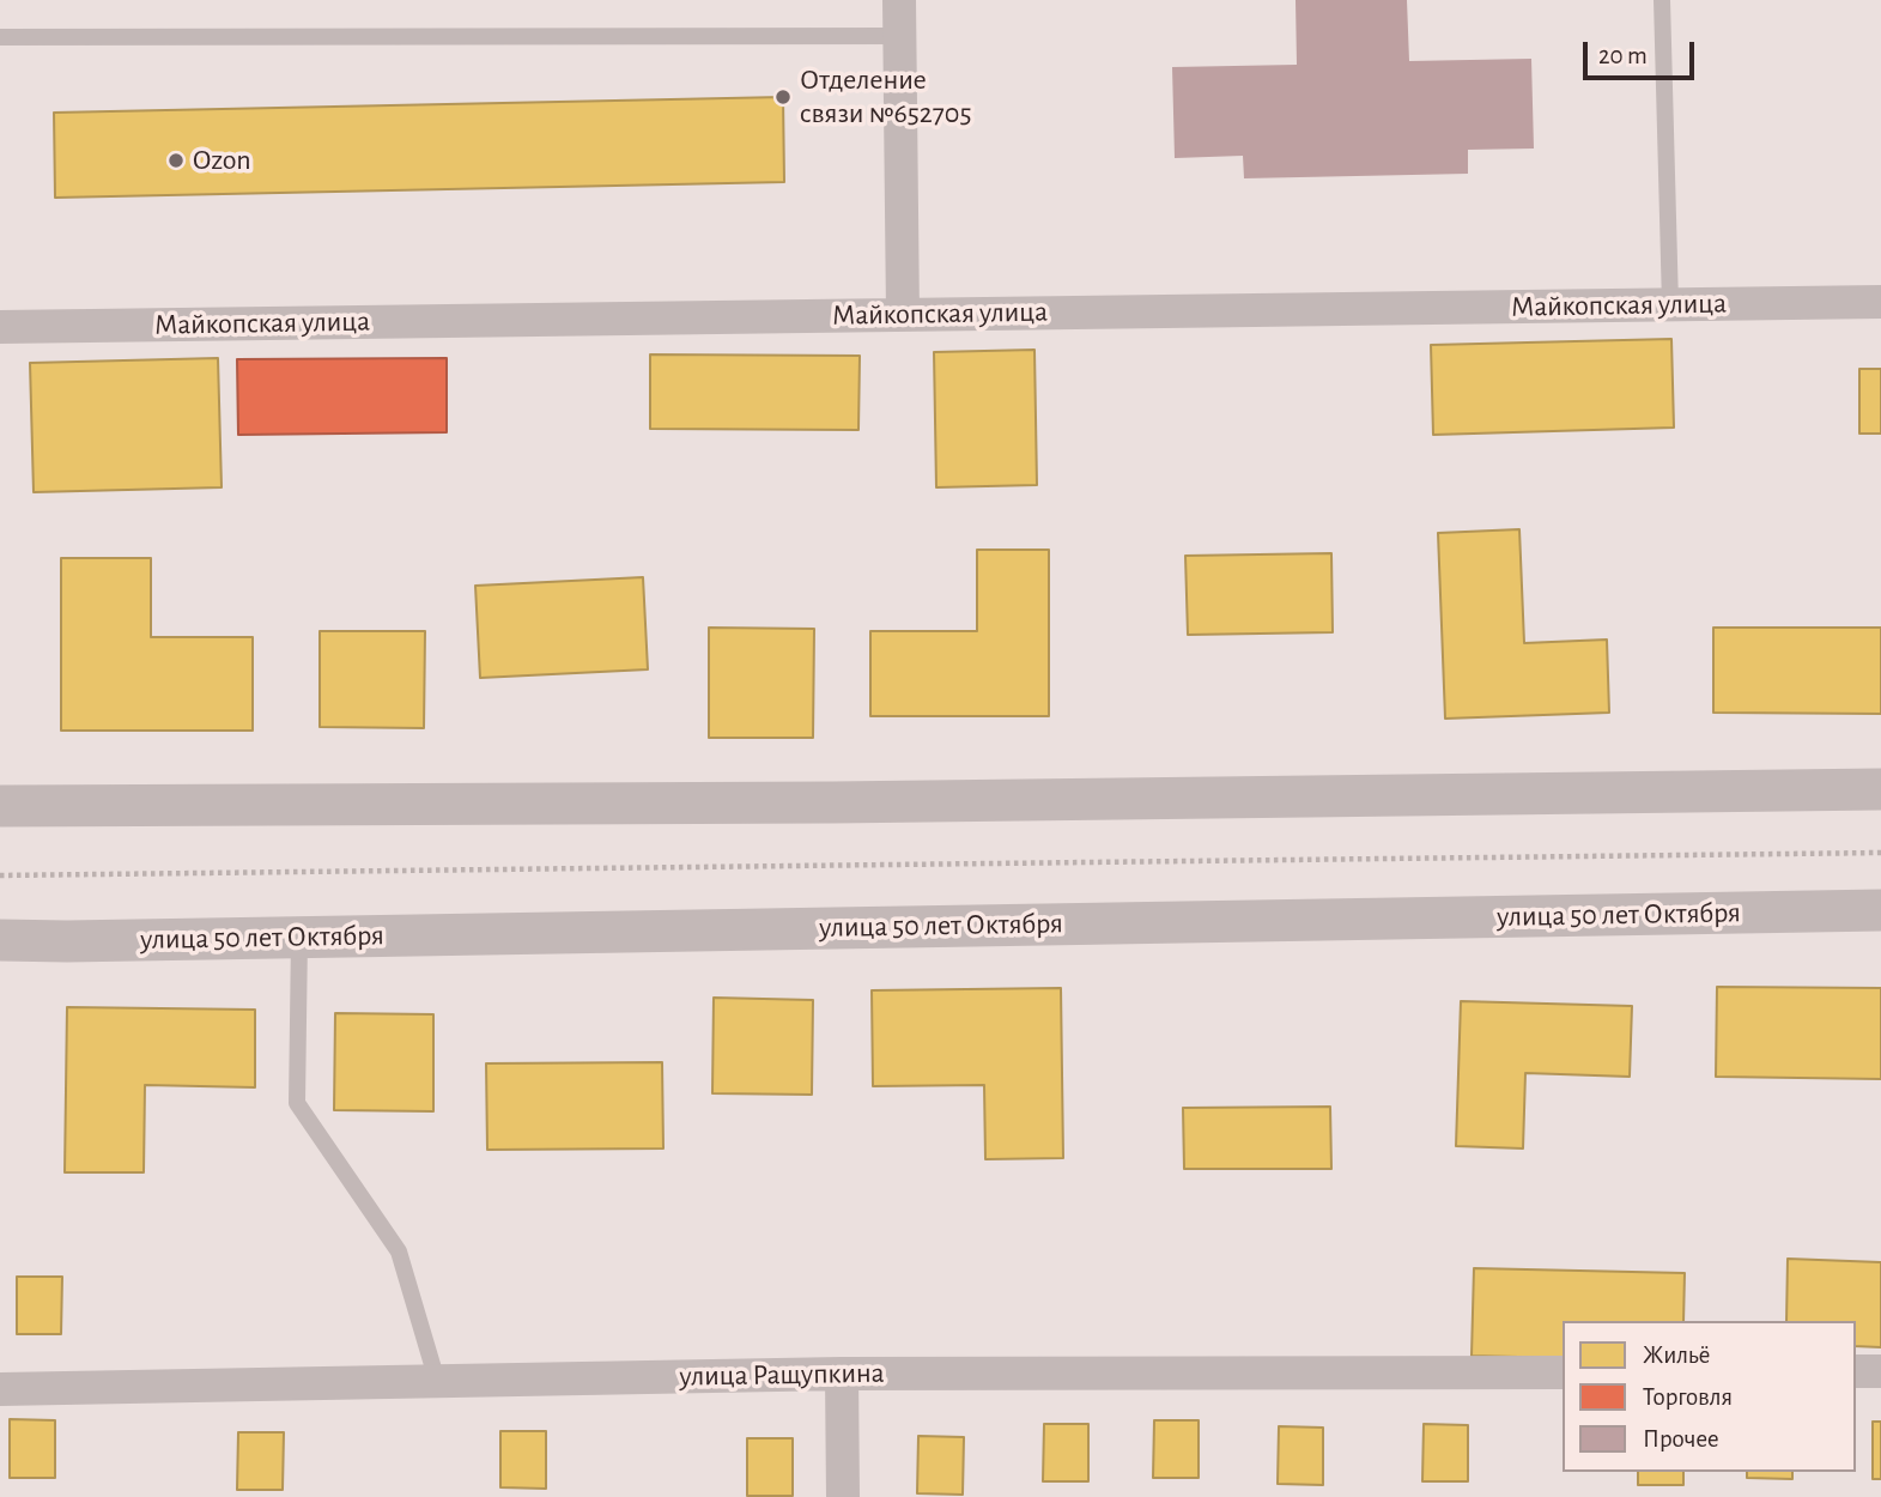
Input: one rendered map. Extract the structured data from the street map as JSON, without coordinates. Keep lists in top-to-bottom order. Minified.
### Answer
{"streets":{"street":["Майкопская улица","улица 50 лет Октября","улица Ращупкина"]},"places":["Отделение связи №652705","Ozon"],"legend":["Жильё","Торговля","Прочее"],"scale_bar":"20 m"}
